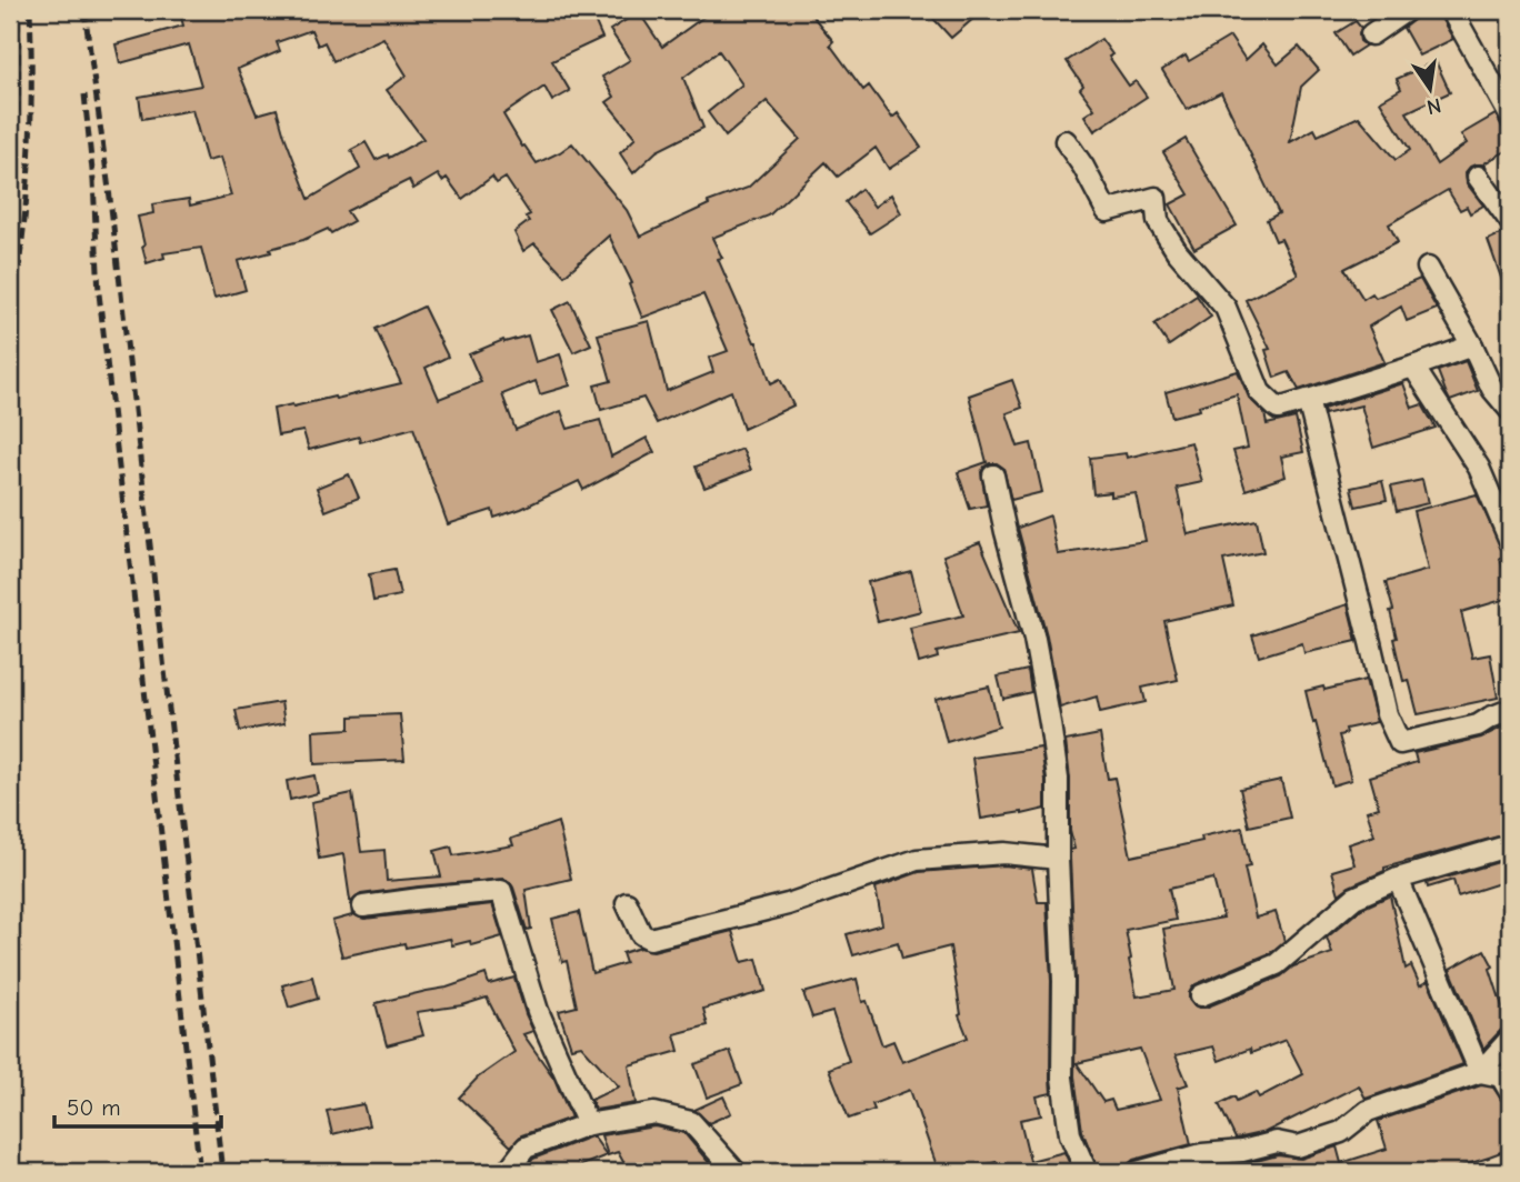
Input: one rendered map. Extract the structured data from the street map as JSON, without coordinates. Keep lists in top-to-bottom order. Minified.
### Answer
{"scale_bar":"50 m","north":"bottom"}
